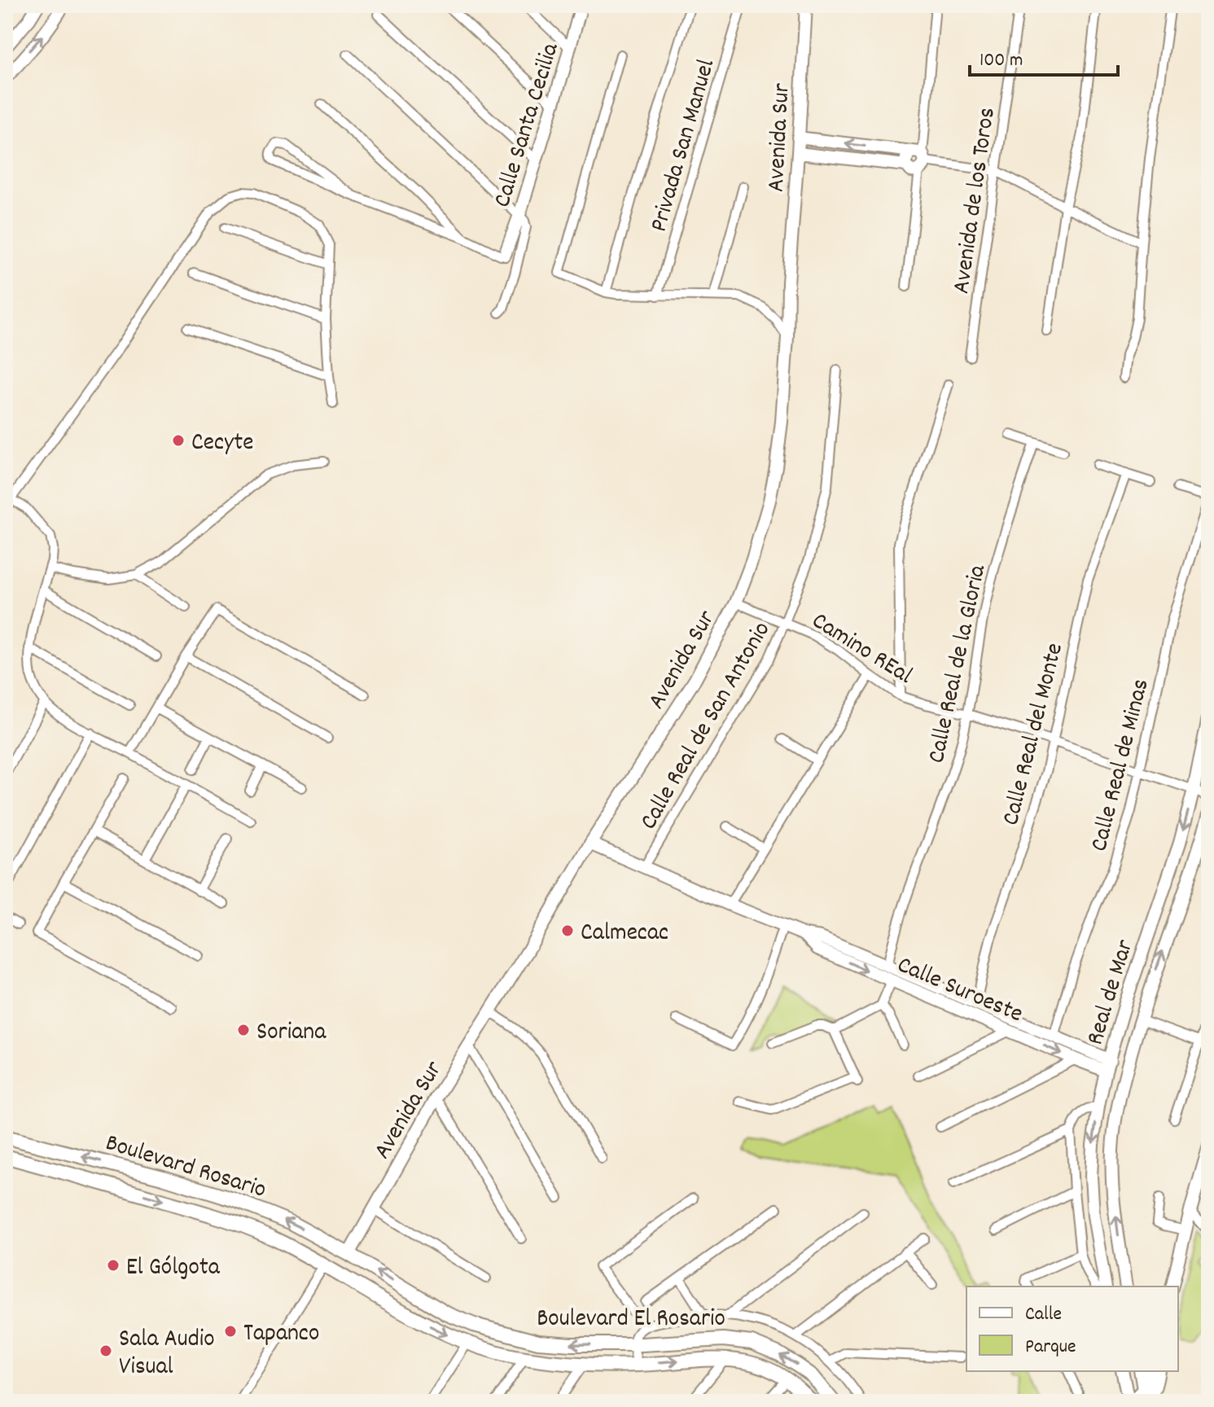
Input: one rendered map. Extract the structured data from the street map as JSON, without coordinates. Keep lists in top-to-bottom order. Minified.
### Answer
{"streets":{"main road":["Boulevard Rosario","Boulevard El Rosario"],"street":["Calle Santa Cecilia","Avenida Sur","Privada San Manuel","Avenida de los Toros","Camino REal","Calle Real de la Gloria","Calle Real de San Antonio","Calle Real del Monte","Calle Real de Minas","Calle Suroeste","Real de Mar"]},"crossings":[["Avenida Sur","Camino REal"],["Avenida Sur","Calle Suroeste"],["Avenida Sur","Boulevard Rosario"],["Avenida Sur","Boulevard El Rosario"],["Camino REal","Calle Real de la Gloria"],["Camino REal","Calle Real de San Antonio"],["Camino REal","Calle Real del Monte"],["Camino REal","Calle Real de Minas"],["Camino REal","Real de Mar"],["Calle Real de la Gloria","Calle Suroeste"],["Calle Real de San Antonio","Calle Suroeste"],["Calle Real del Monte","Calle Suroeste"],["Calle Real de Minas","Calle Suroeste"],["Calle Suroeste","Real de Mar"],["Boulevard Rosario","Boulevard El Rosario"]],"places":["Cecyte","Calmecac","Soriana","El Gólgota","Tapanco","Sala Audio Visual"],"legend":["Calle","Parque"],"scale_bar":"100 m"}
